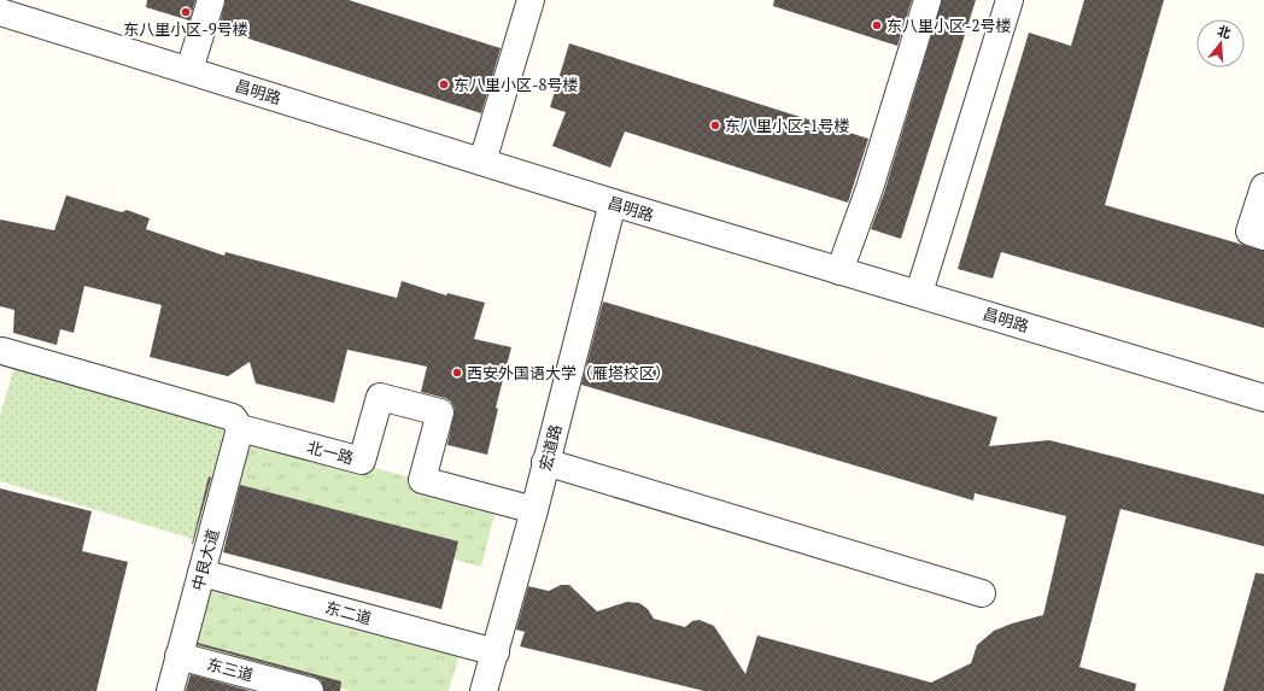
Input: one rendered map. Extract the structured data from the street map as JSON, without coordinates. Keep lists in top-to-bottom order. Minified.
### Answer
{"streets":{"street":["昌明路","宏道路","北一路","中艮大道","东二道","东三道"]},"crossings":[["昌明路","宏道路"],["宏道路","北一路"],["宏道路","东二道"],["北一路","中艮大道"],["中艮大道","东二道"],["中艮大道","东三道"]],"places":["东八里小区-9号楼","东八里小区-2号楼","东八里小区-8号楼","东八里小区-1号楼","西安外国语大学（雁塔校区）"],"north":"top"}
